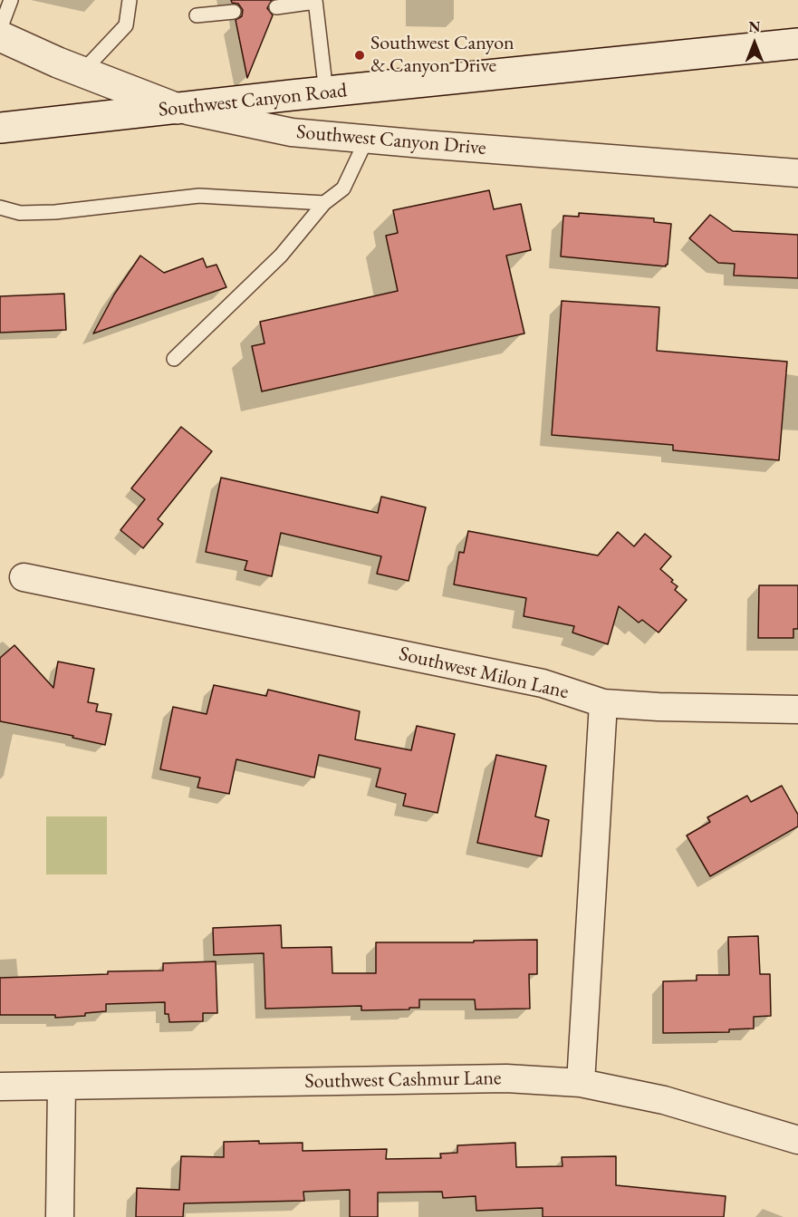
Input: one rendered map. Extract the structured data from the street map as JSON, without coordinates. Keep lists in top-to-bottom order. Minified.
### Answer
{"streets":{"main road":["Southwest Canyon Road","Southwest Canyon Drive"],"street":["Southwest Milon Lane","Southwest Cashmur Lane"]},"crossings":[["Southwest Canyon Road","Southwest Canyon Drive"]],"places":["Southwest Canyon & Canyon Drive"],"north":"top"}
